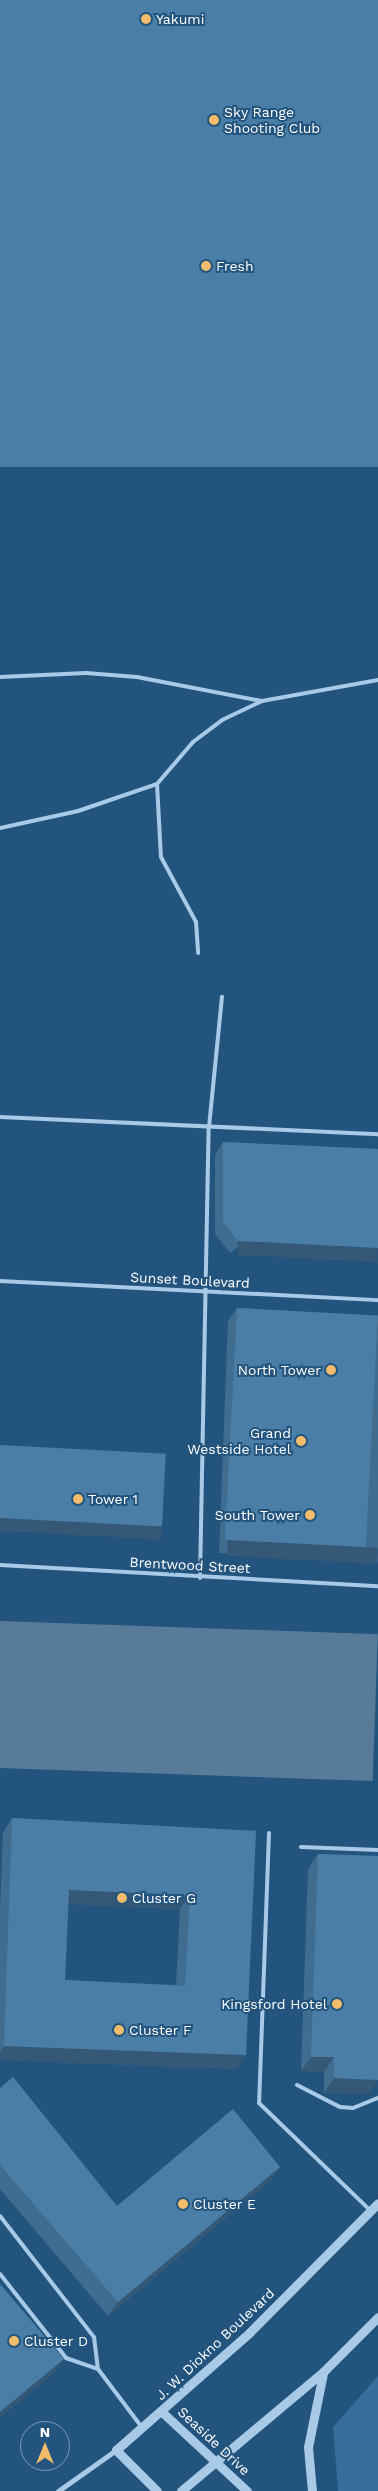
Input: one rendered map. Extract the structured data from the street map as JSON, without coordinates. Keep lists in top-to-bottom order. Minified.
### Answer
{"streets":{"street":["J. W. Diokno Boulevard","Seaside Drive"],"lane":["Sunset Boulevard","Brentwood Street"]},"crossings":[["J. W. Diokno Boulevard","Seaside Drive"]],"places":["Yakumi","Sky Range Shooting Club","Fresh","North Tower","Grand Westside Hotel","Tower 1","South Tower","Cluster G","Kingsford Hotel","Cluster F","Cluster E","Cluster D"],"north":"top"}
